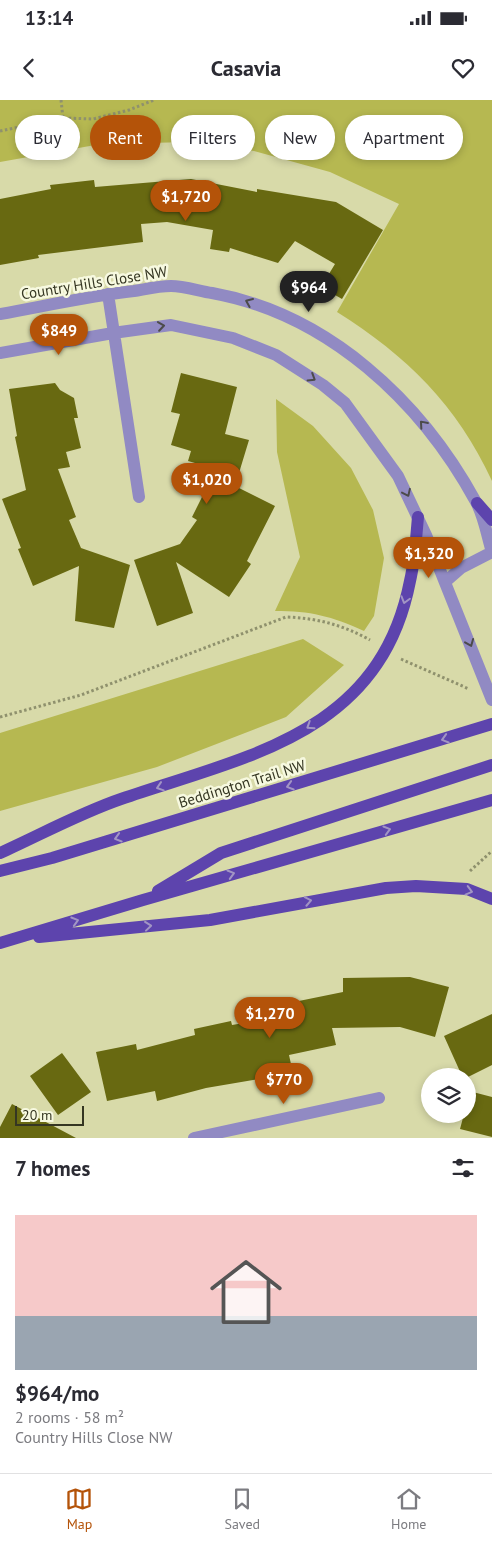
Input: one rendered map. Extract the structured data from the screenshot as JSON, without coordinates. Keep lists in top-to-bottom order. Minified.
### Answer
{"streets":{"main road":["Beddington Trail NW"],"street":["Country Hills Close NW"]},"scale_bar":"20 m","page":{"status":"13:14","header":"Casavia","chip":["Buy","Rent","Filters","New","Apartment"],"price":["$1,720","$964","$849","$1,020","$1,320","$1,270","$770"],"scale":"20 m","heading":"7 homes","list":[{"name":"$964/mo","note":"2 rooms · 58 m² · Country Hills Close NW"}],"tabs":["Map","Saved","Home"]}}
